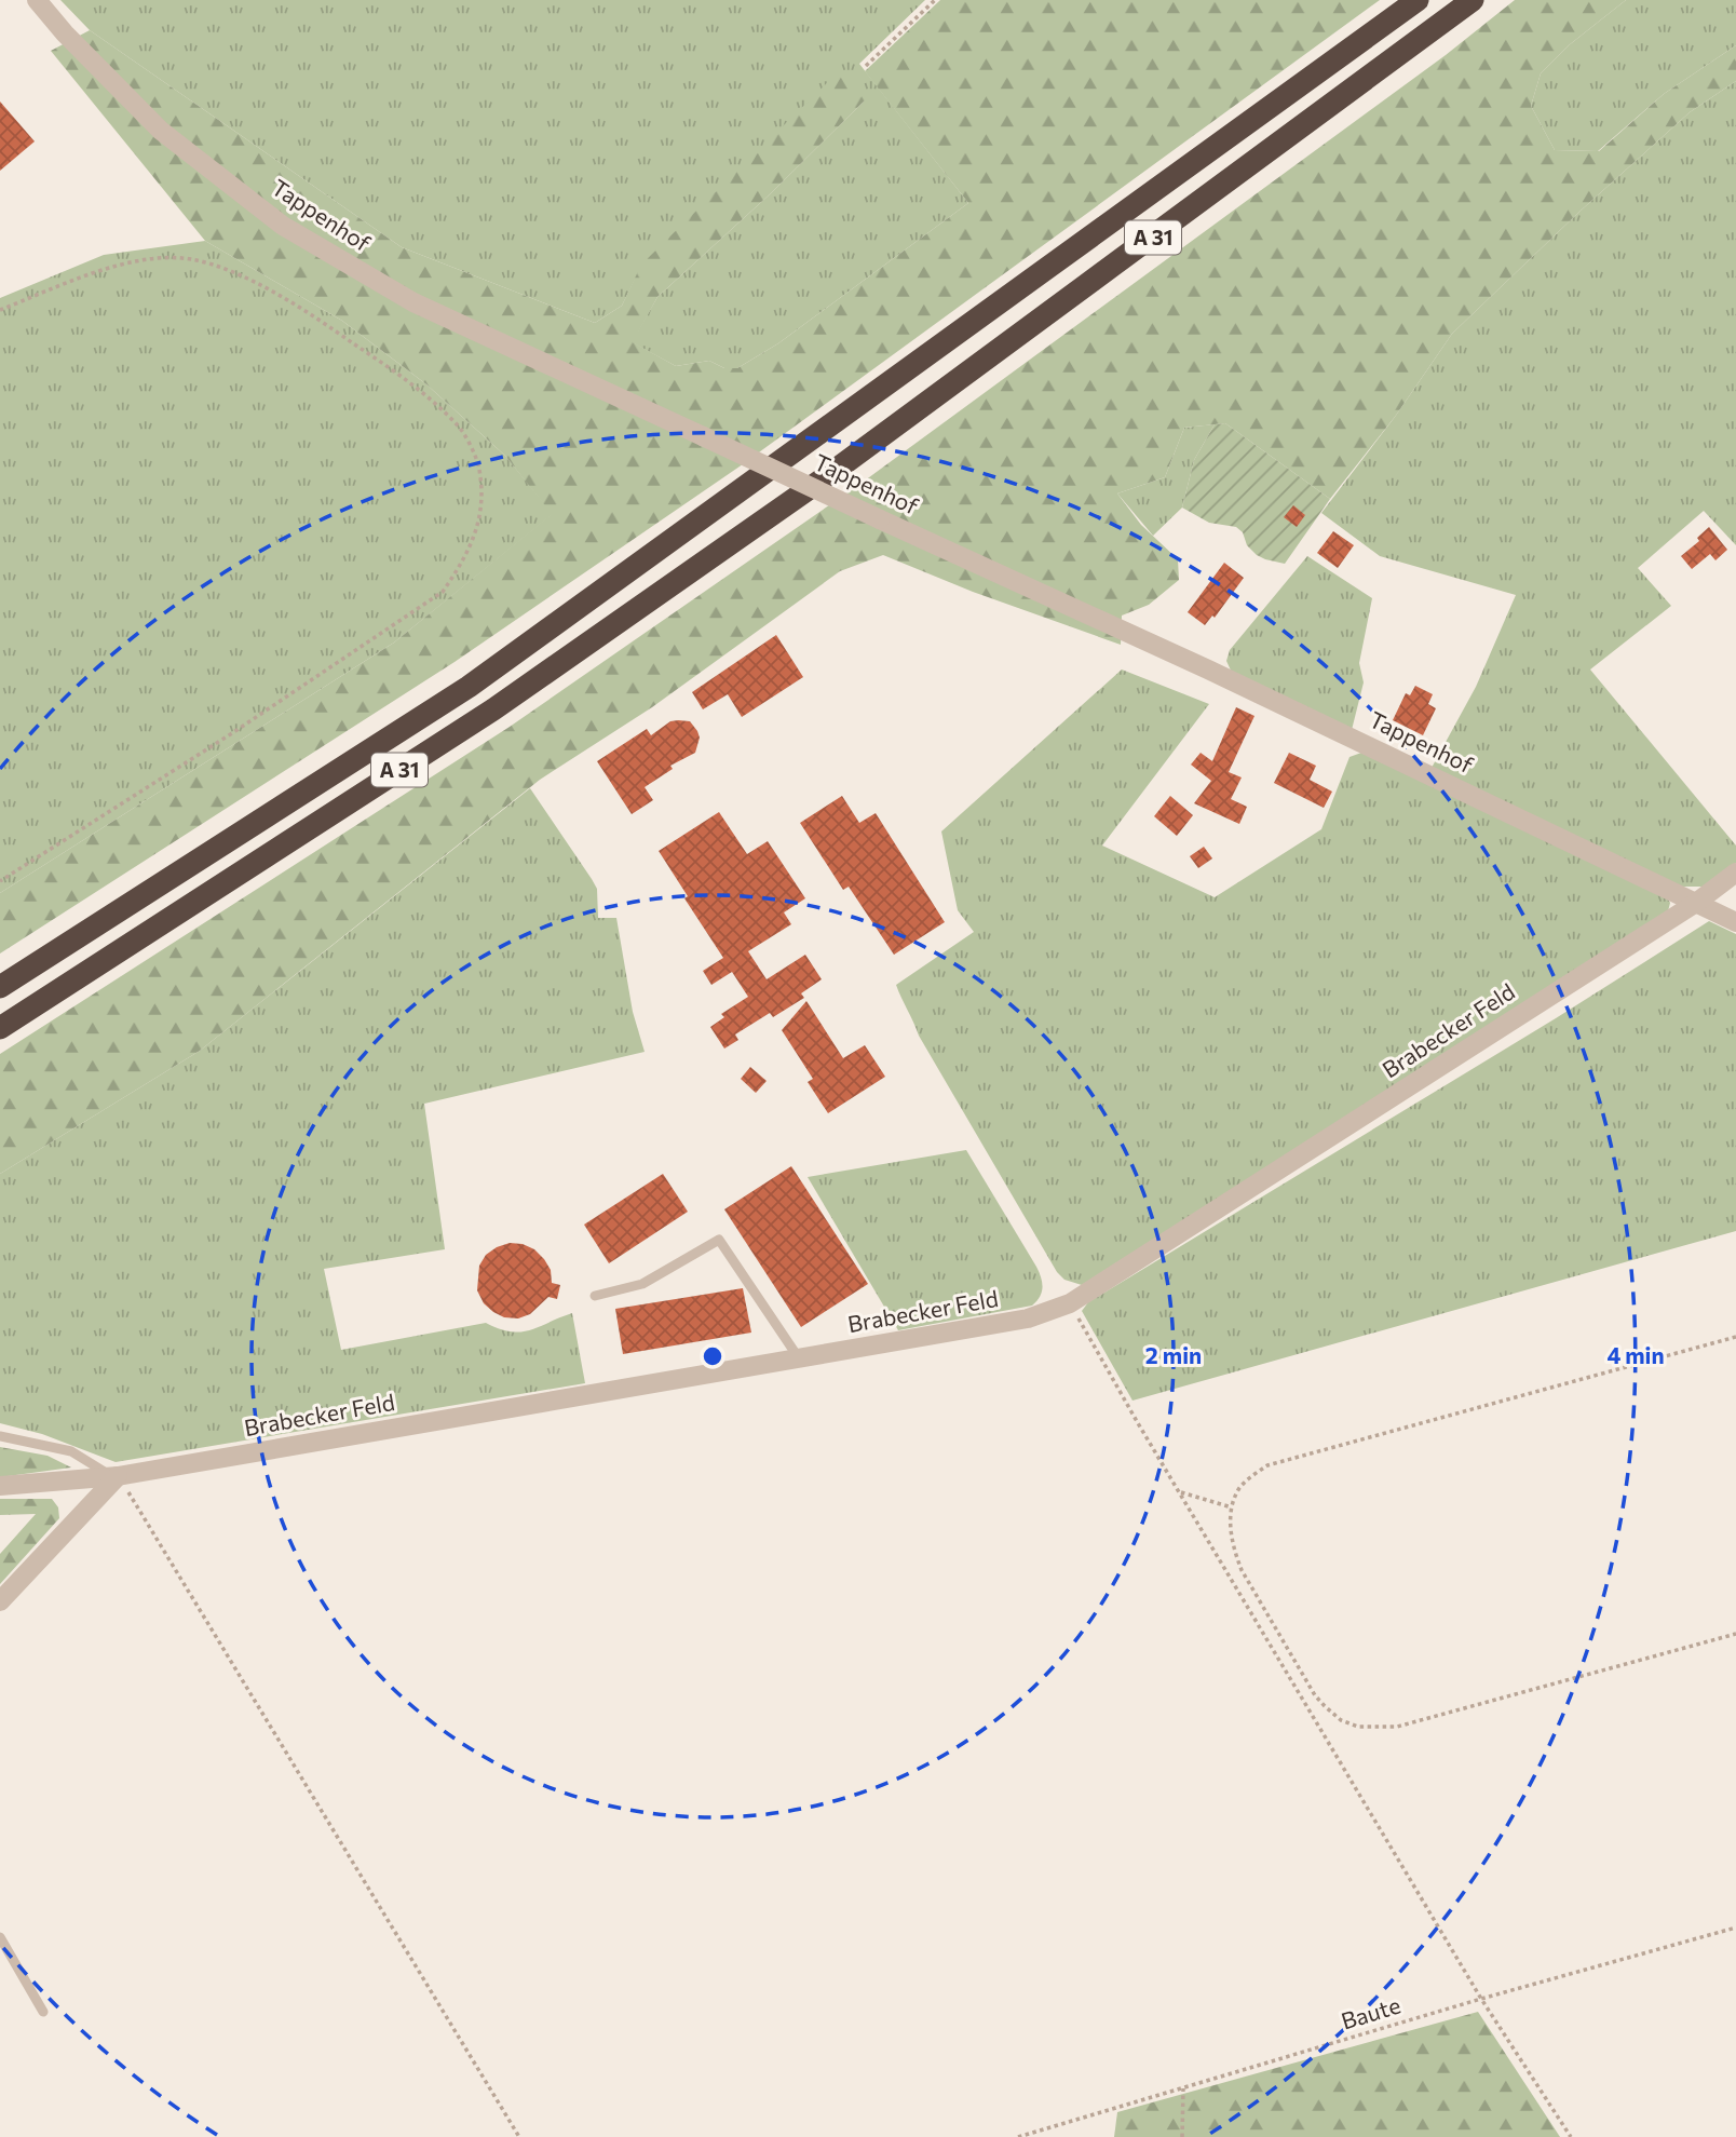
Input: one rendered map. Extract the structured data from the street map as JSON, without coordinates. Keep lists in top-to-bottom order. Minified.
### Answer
{"streets":{"highway":["A 31"],"street":["Tappenhof","Brabecker Feld"],"path":["Baute"]},"crossings":[["Tappenhof","Brabecker Feld"]],"rings":["2 min","4 min"]}
